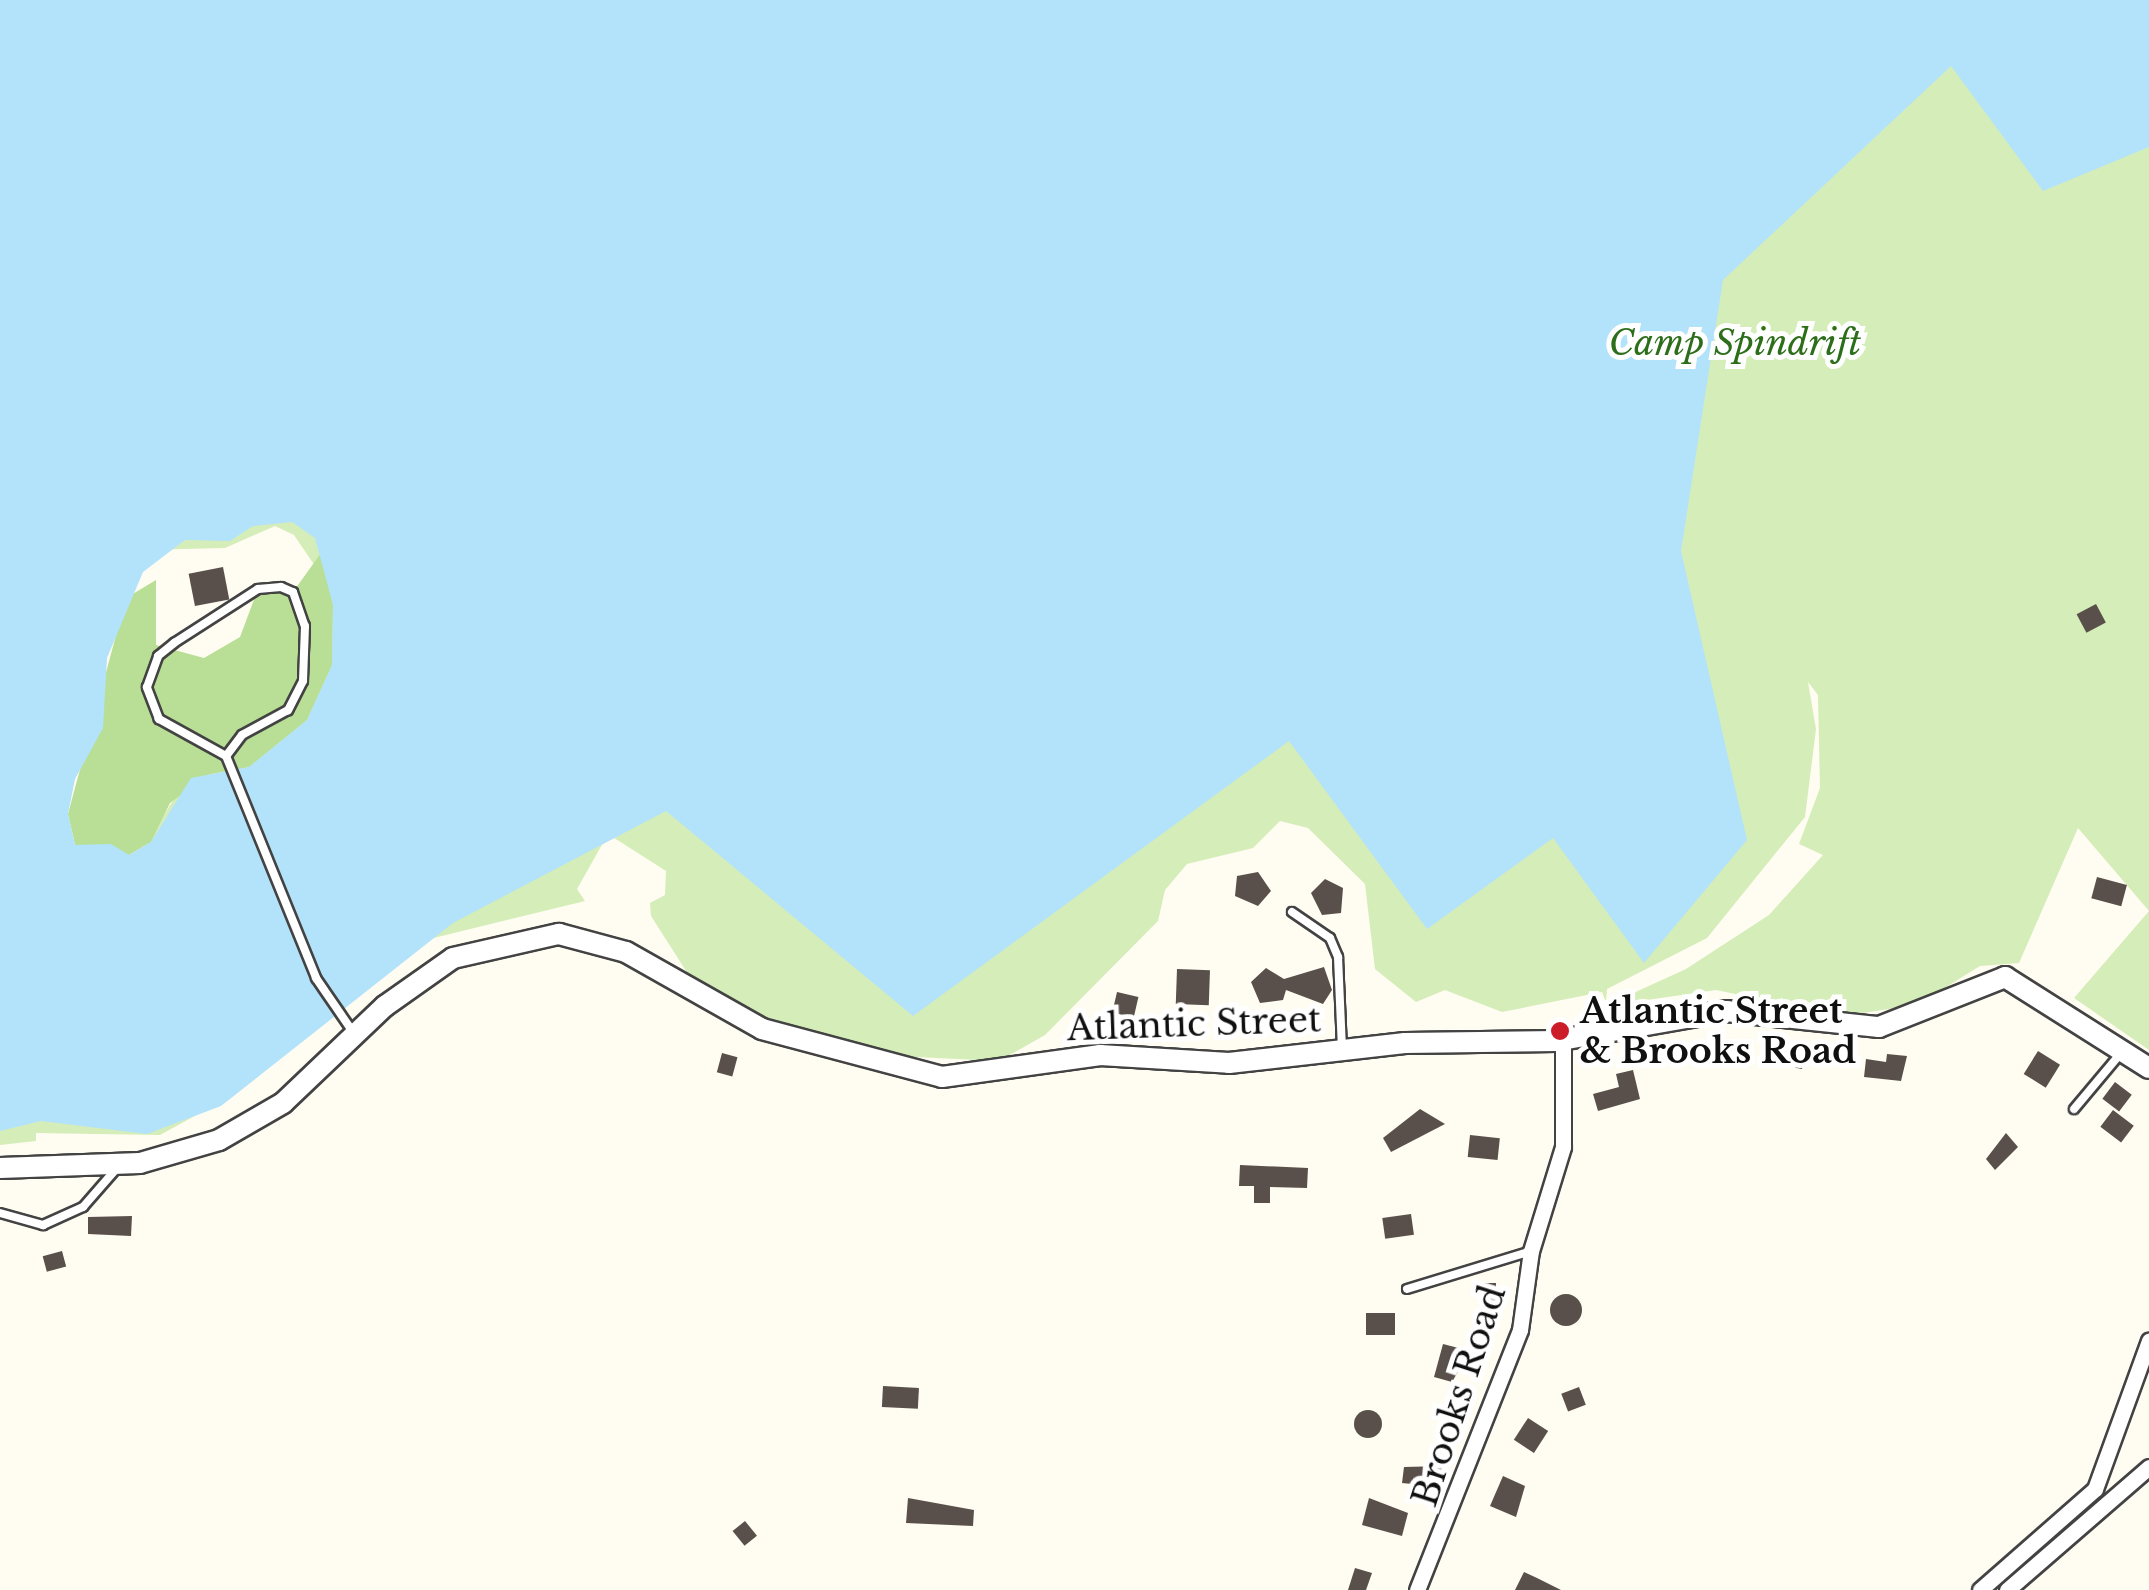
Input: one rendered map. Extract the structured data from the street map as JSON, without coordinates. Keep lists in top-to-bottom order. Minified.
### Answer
{"streets":{"street":["Atlantic Street","Brooks Road"]},"crossings":[["Atlantic Street","Brooks Road"]],"parks":["Camp Spindrift"],"places":["Atlantic Street & Brooks Road"]}
